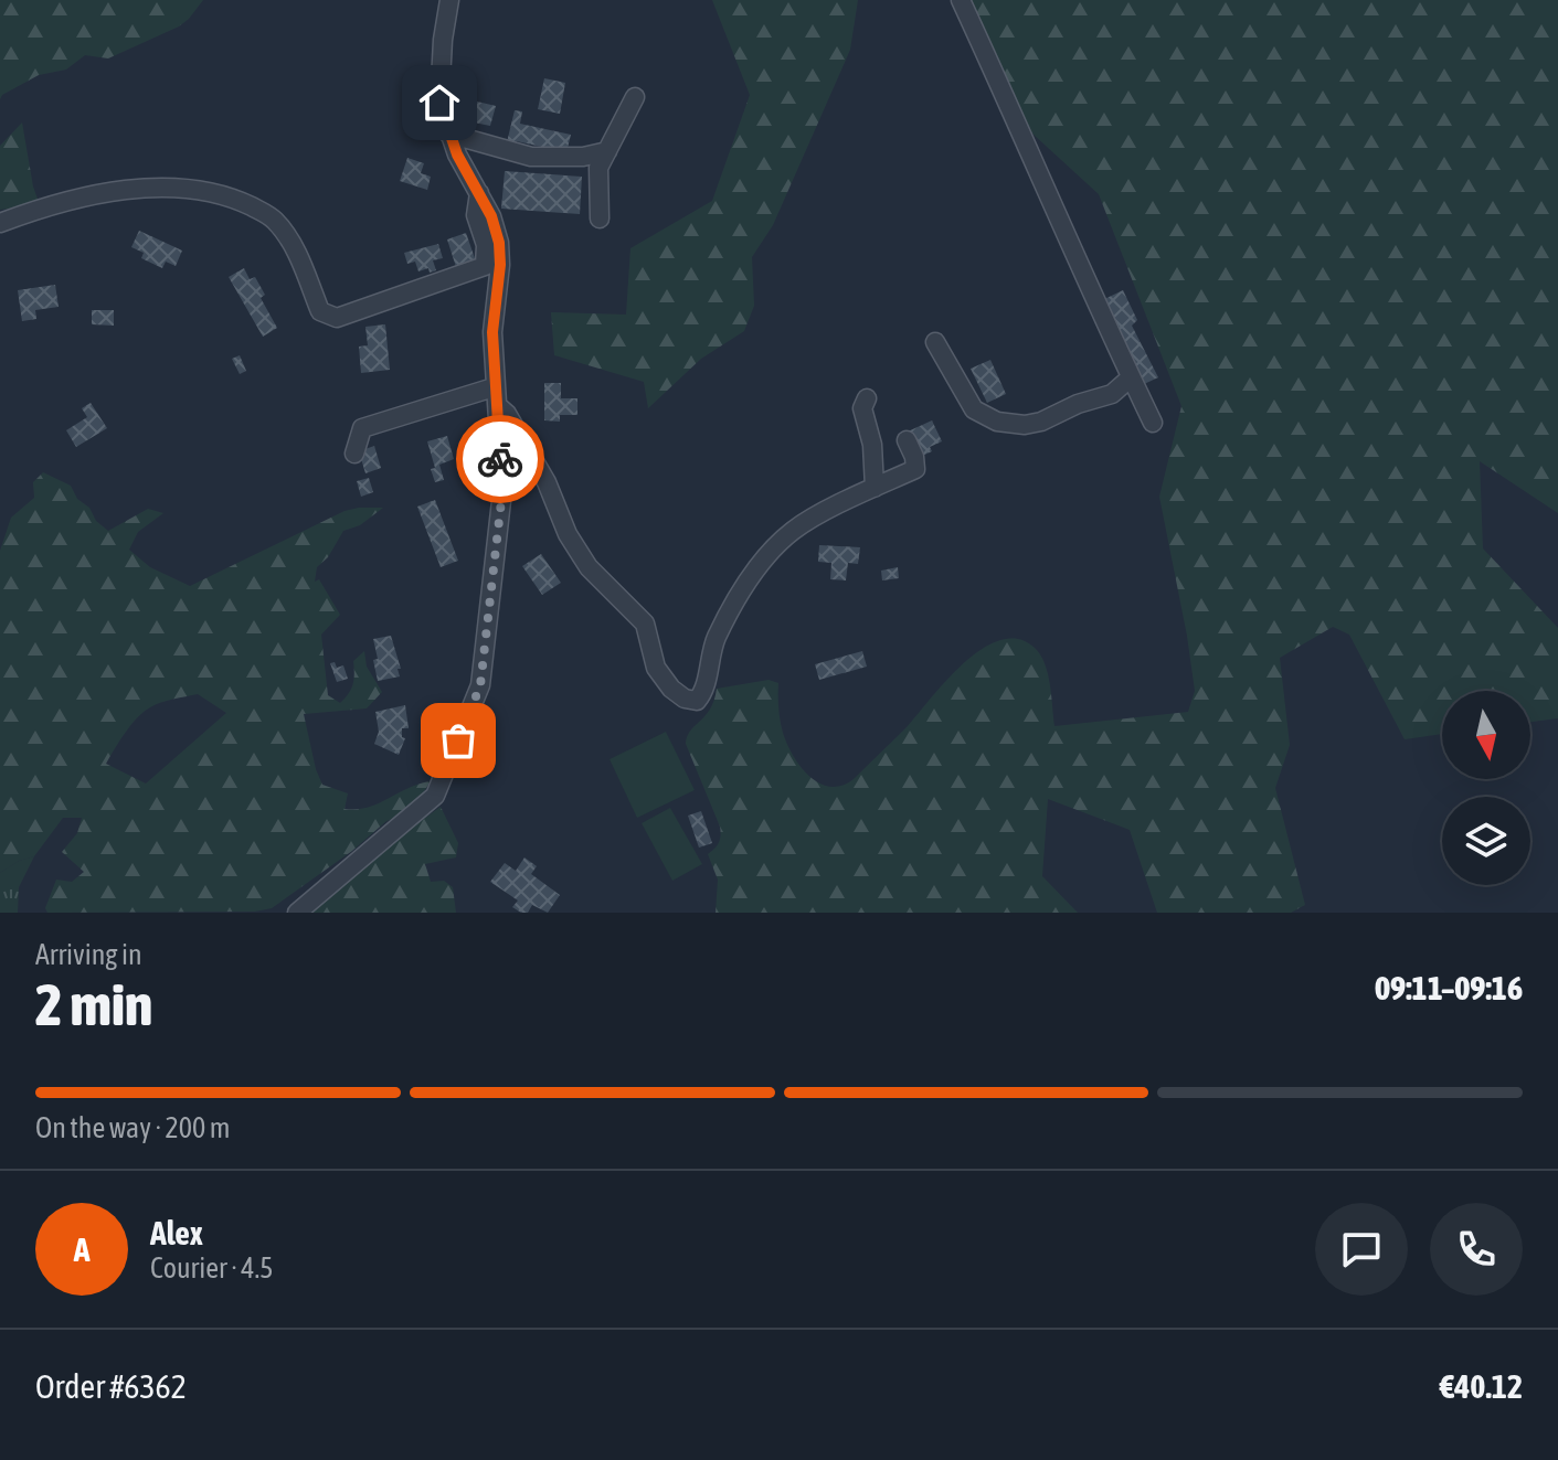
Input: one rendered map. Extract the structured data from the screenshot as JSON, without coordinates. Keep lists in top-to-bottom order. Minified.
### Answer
{"north":"bottom","page":{"heading":["2 min","Arriving in","09:11–09:16"],"panel":["Alex","Courier · 4.5","Order #6362","€40.12"],"bar":"On the way · 200 m","round":"A"}}
